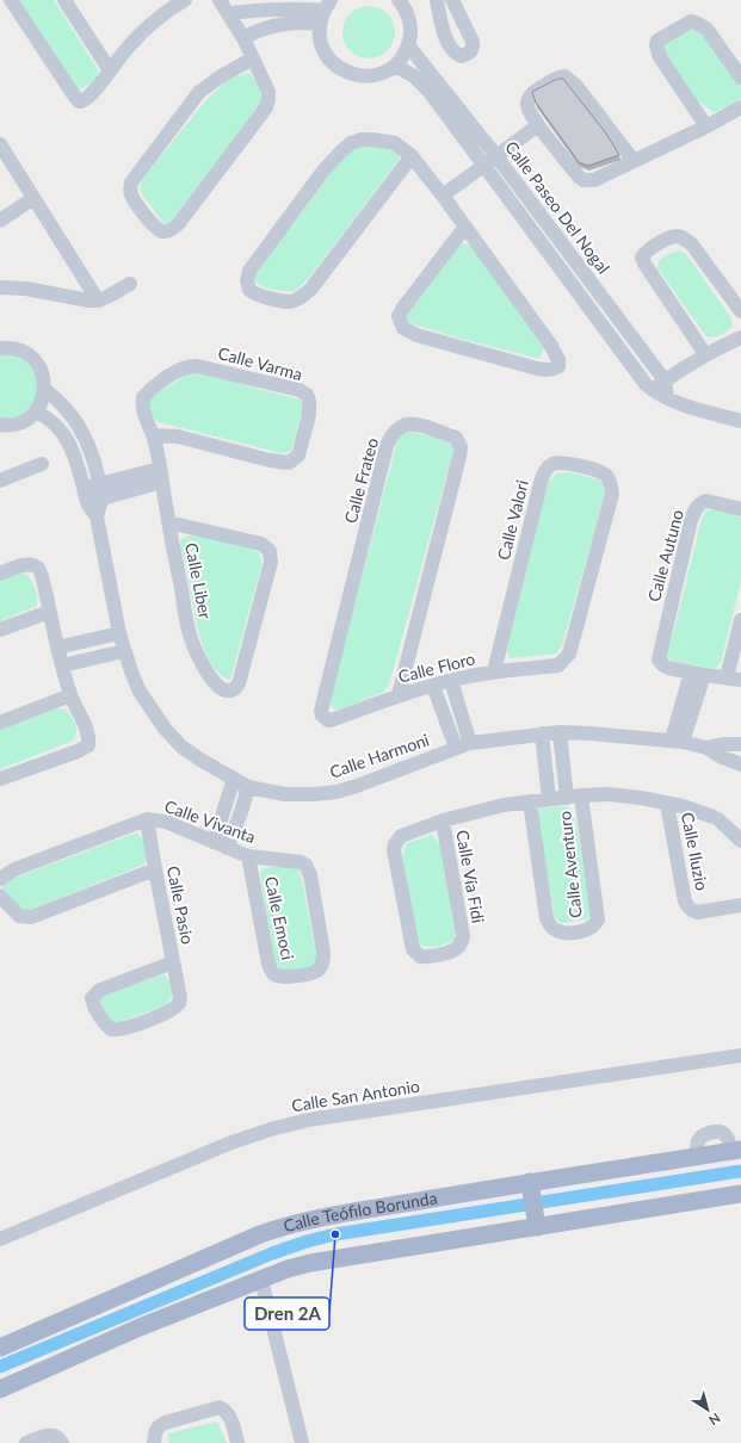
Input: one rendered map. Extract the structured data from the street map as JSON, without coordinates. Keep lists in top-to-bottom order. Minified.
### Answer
{"streets":{"main road":["Calle Teófilo Borunda"],"street":["Calle Paseo Del Nogal","Calle Varma","Calle Frateo","Calle Valori","Calle Autuno","Calle Liber","Calle Floro","Calle Harmoni","Calle Vivanta","Calle Iluzio","Calle Aventuro","Calle Vía Fidi","Calle Pasio","Calle Emoci","Calle San Antonio"]},"crossings":[["Calle Varma","Calle Liber"],["Calle Frateo","Calle Floro"],["Calle Valori","Calle Floro"],["Calle Vivanta","Calle Pasio"],["Calle Vivanta","Calle Emoci"],["Calle Iluzio","Calle Aventuro"],["Calle Aventuro","Calle Vía Fidi"]],"places":["Dren 2A"],"north":"bottom right"}
